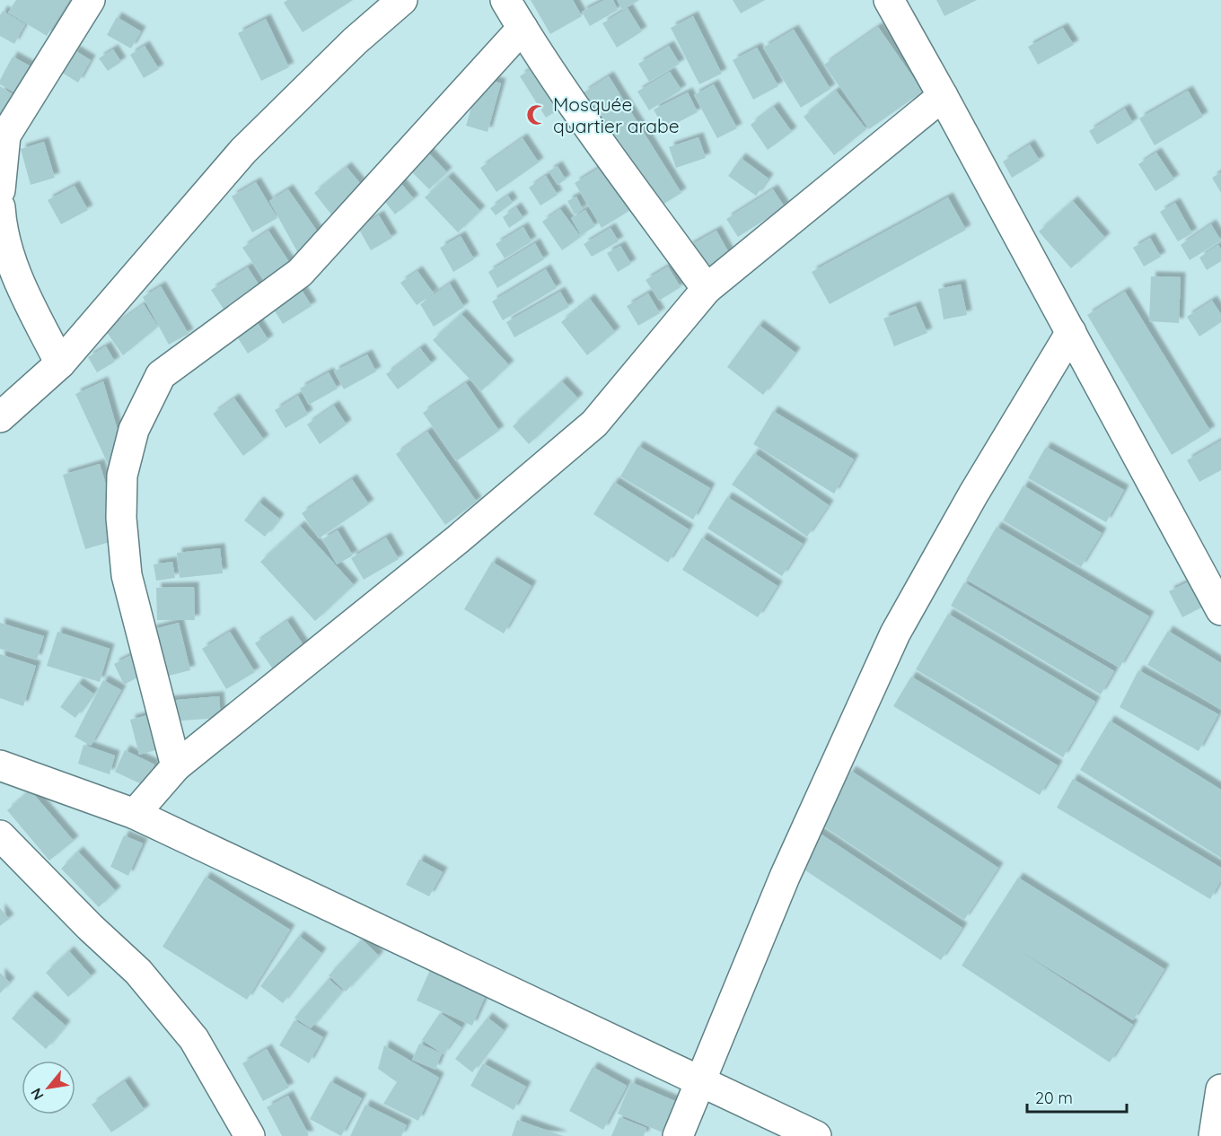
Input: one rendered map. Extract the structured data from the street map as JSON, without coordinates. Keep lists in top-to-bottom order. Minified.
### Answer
{"places":{"mosque":["Mosquée quartier arabe"]},"scale_bar":"20 m","north":"bottom left"}
